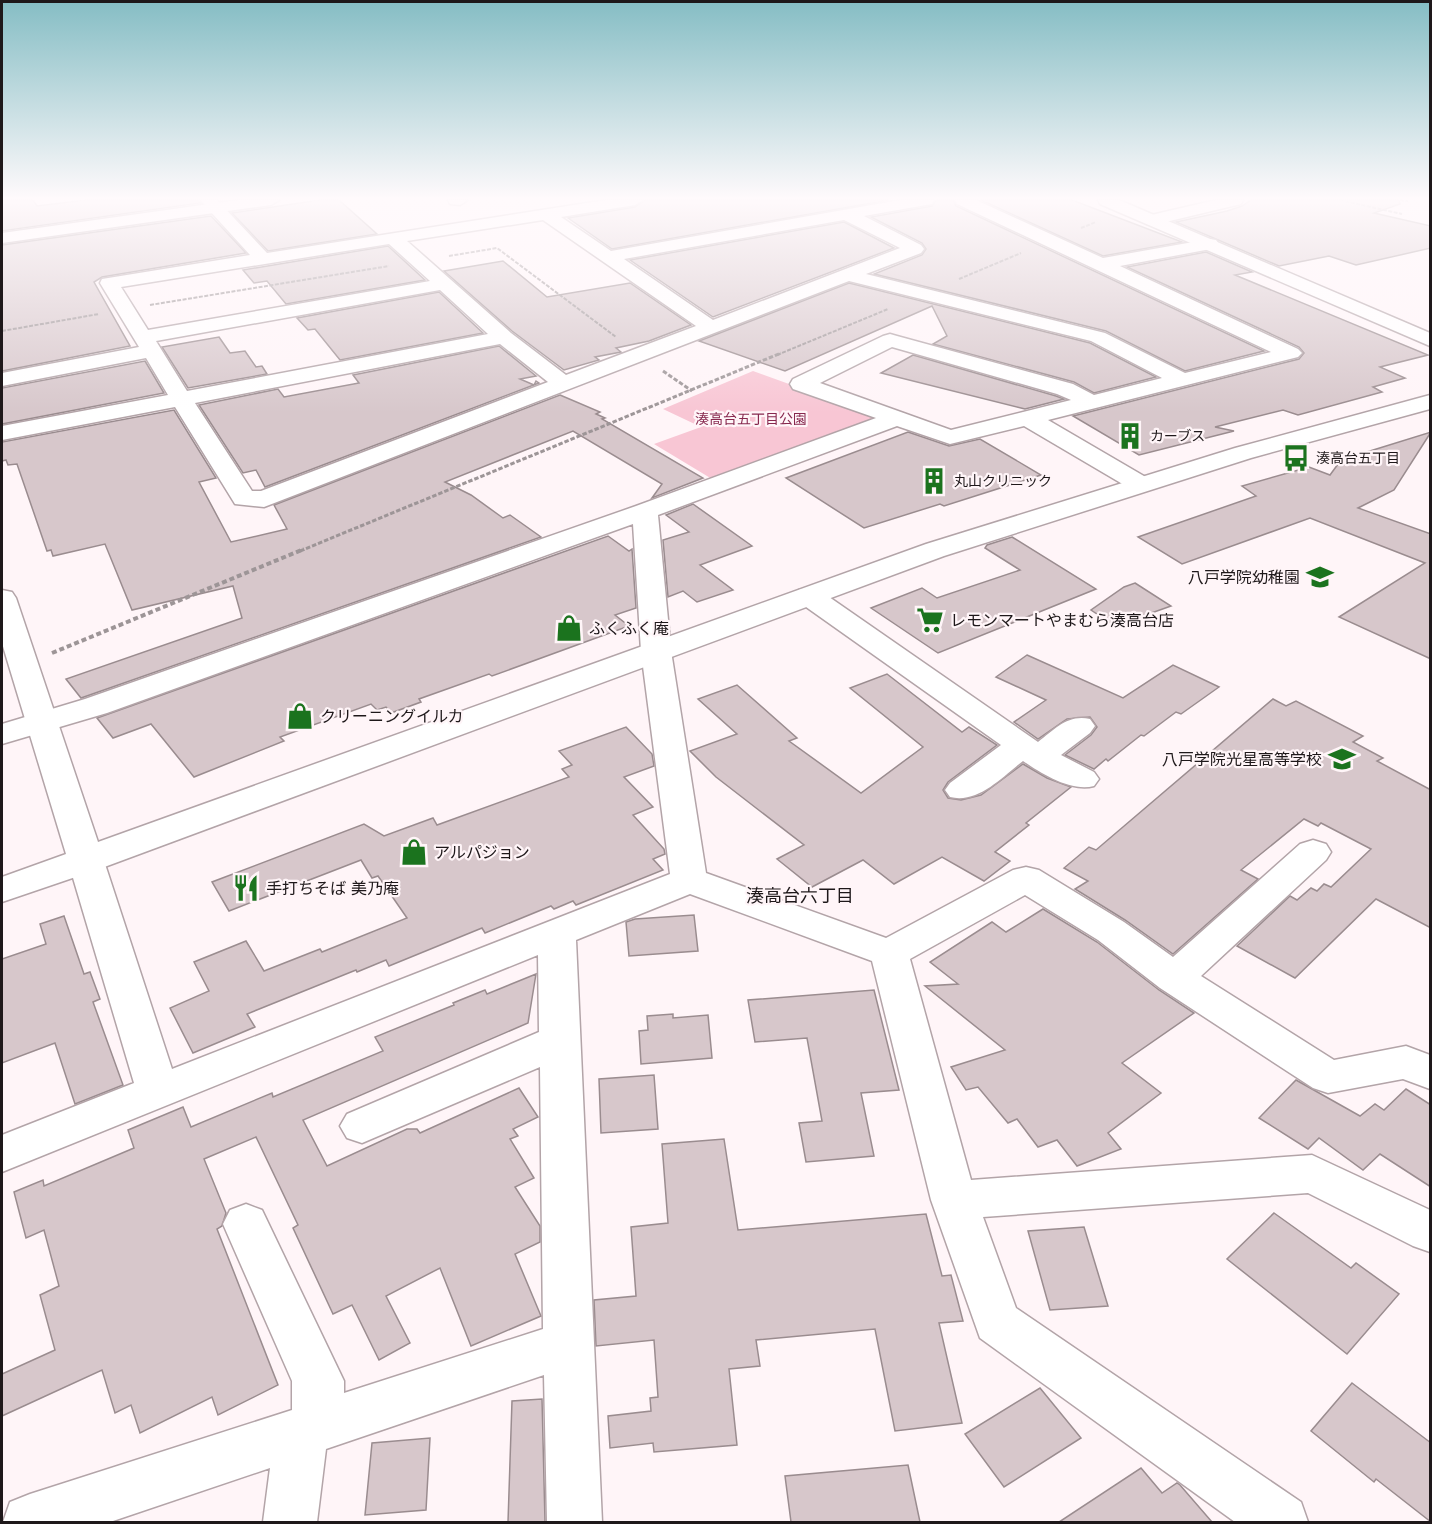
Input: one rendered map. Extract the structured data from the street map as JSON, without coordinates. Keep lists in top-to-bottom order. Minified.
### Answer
{"districts":["湊高台六丁目"],"parks":["湊高台五丁目公園"],"places":{"building":["カーブス","丸山クリニック"],"bus stop":["湊高台五丁目"],"school or university":["八戸学院幼稚園","八戸学院光星高等学校"],"supermarket":["レモンマートやまむら湊高台店"],"shop":["ふくふく庵","クリーニングイルカ","アルパジョン"],"restaurant":["手打ちそば 美乃庵"]}}
